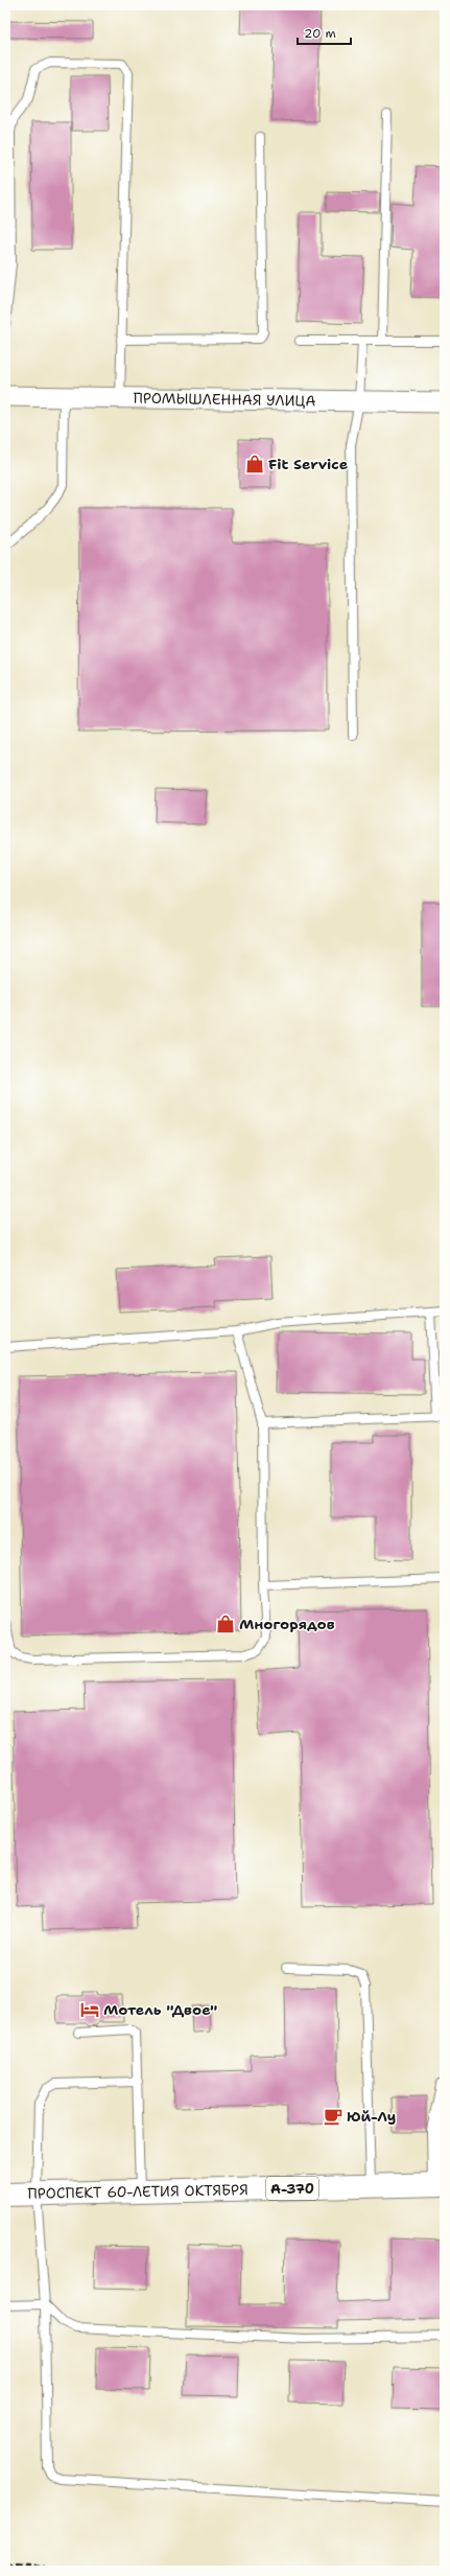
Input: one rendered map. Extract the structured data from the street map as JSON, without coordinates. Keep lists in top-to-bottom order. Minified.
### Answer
{"streets":{"highway":["А-370","ПРОСПЕКТ 60-ЛЕТИЯ ОКТЯБРЯ"],"street":["ПРОМЫШЛЕННАЯ УЛИЦА"]},"places":{"shop":["Fit Service","Многорядов"],"hotel":["Мотель \"Двое\""],"cafe":["Юй-Лу"]},"scale_bar":"20 m"}
